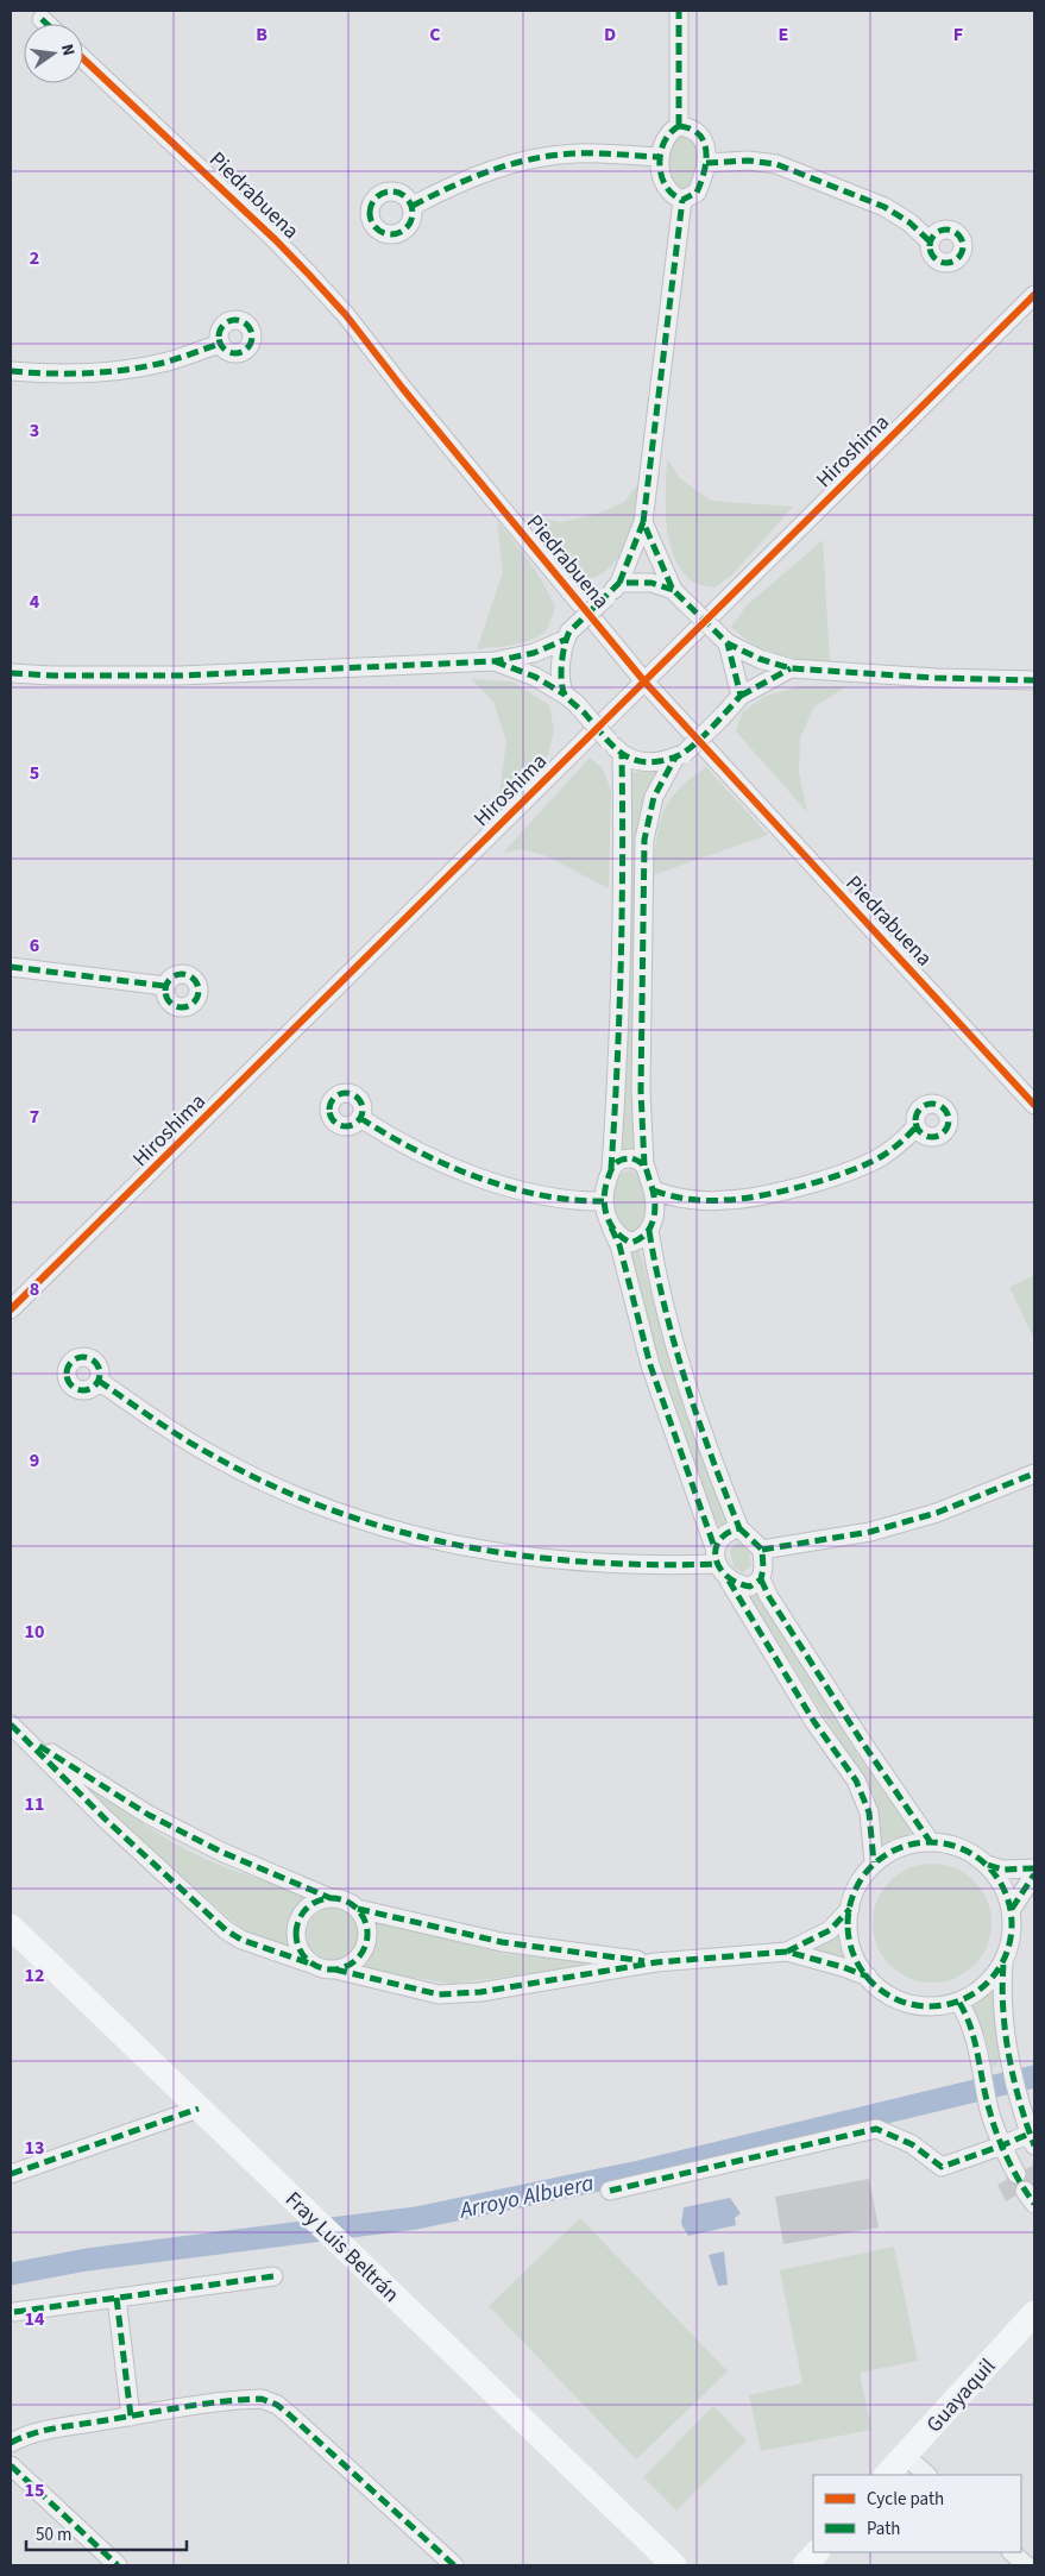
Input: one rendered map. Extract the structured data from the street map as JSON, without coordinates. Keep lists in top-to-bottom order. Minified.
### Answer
{"streets":{"street":["Piedrabuena","Hiroshima","Fray Luis Beltrán","Guayaquil"]},"crossings":[["Piedrabuena","Hiroshima"]],"water":["Arroyo Albuera"],"legend":["Cycle path","Path"],"scale_bar":"50 m","north":"right","grid":{"columns":["B","C","D","E","F"],"rows":["2","3","4","5","6","7","8","9","10","11","12","13","14","15"]}}
